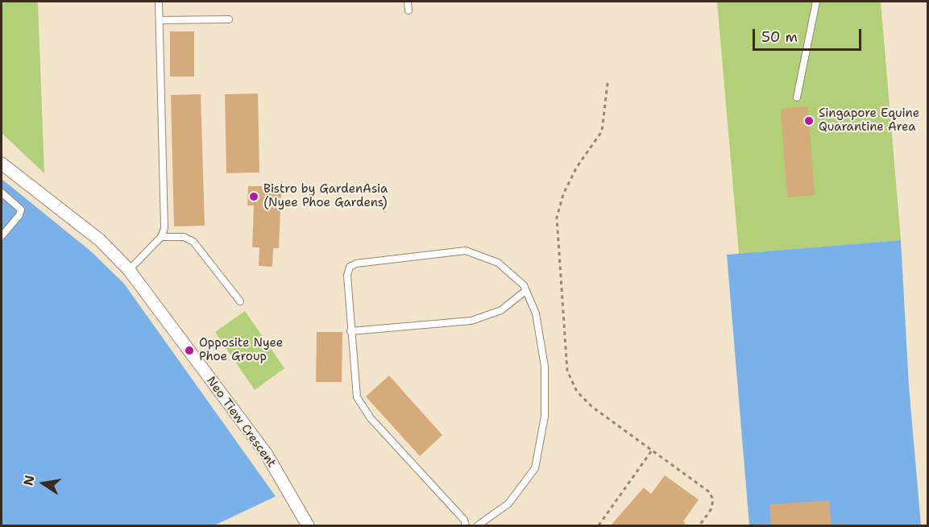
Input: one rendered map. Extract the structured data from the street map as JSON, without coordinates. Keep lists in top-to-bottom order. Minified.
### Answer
{"streets":{"street":["Neo Tiew Crescent"]},"places":["Singapore Equine Quarantine Area","Bistro by GardenAsia (Nyee Phoe Gardens)","Opposite Nyee Phoe Group"],"scale_bar":"50 m","north":"left"}
